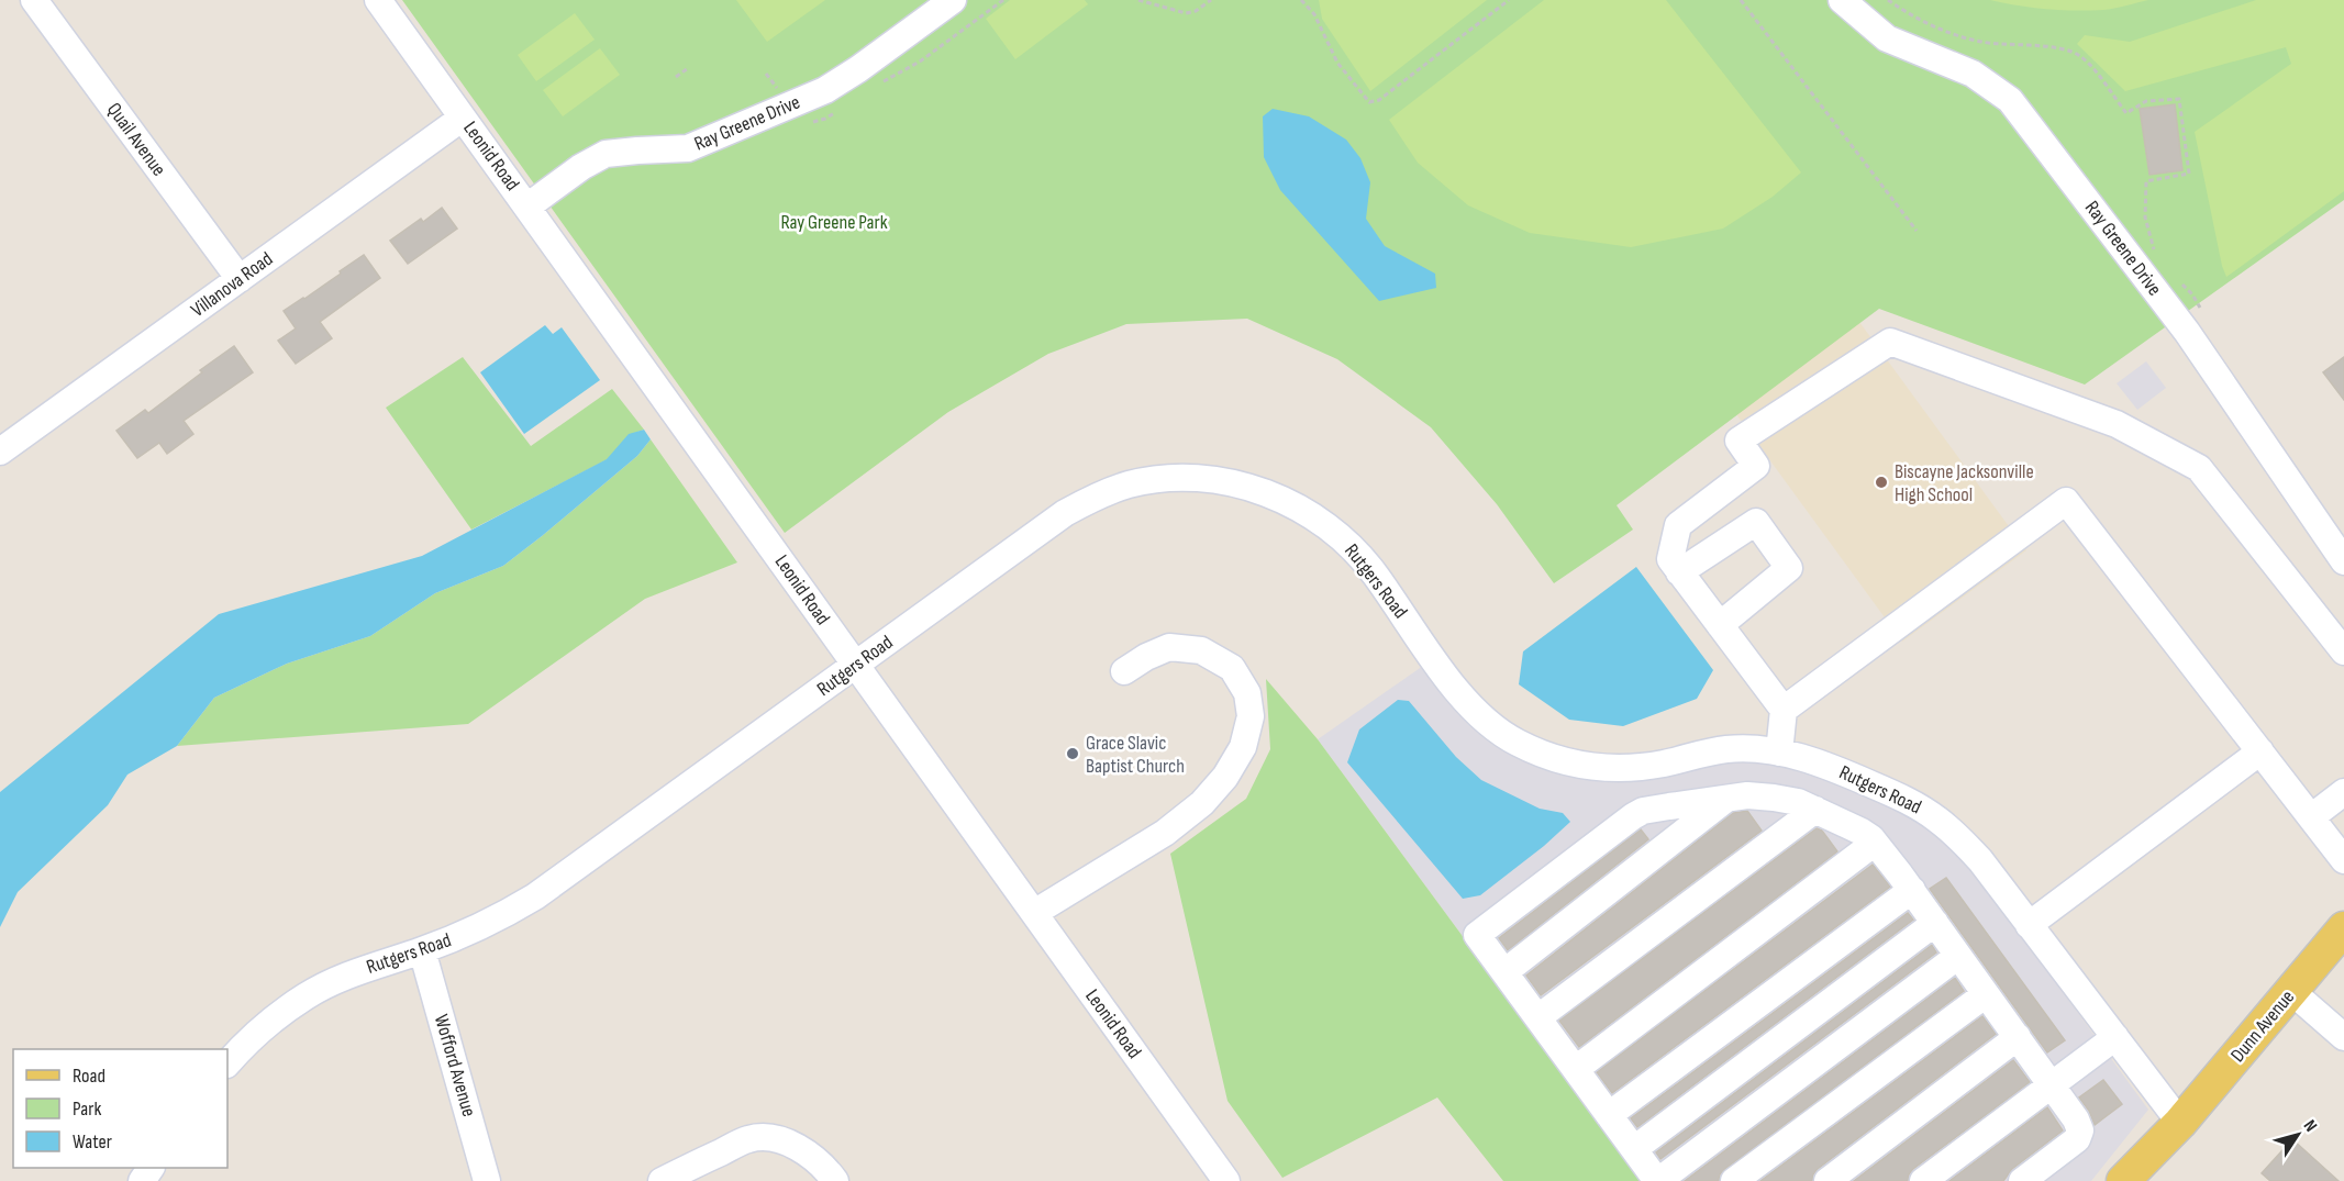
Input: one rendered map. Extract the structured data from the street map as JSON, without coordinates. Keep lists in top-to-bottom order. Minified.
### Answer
{"streets":{"main road":["Dunn Avenue"],"street":["Ray Greene Drive","Quail Avenue","Leonid Road","Villanova Road","Rutgers Road","Wofford Avenue"]},"crossings":[["Ray Greene Drive","Leonid Road"],["Quail Avenue","Villanova Road"],["Leonid Road","Villanova Road"],["Leonid Road","Rutgers Road"],["Rutgers Road","Dunn Avenue"],["Rutgers Road","Wofford Avenue"]],"parks":["Ray Greene Park"],"places":["Biscayne Jacksonville High School","Grace Slavic Baptist Church"],"legend":["Road","Park","Water"],"north":"top right"}
